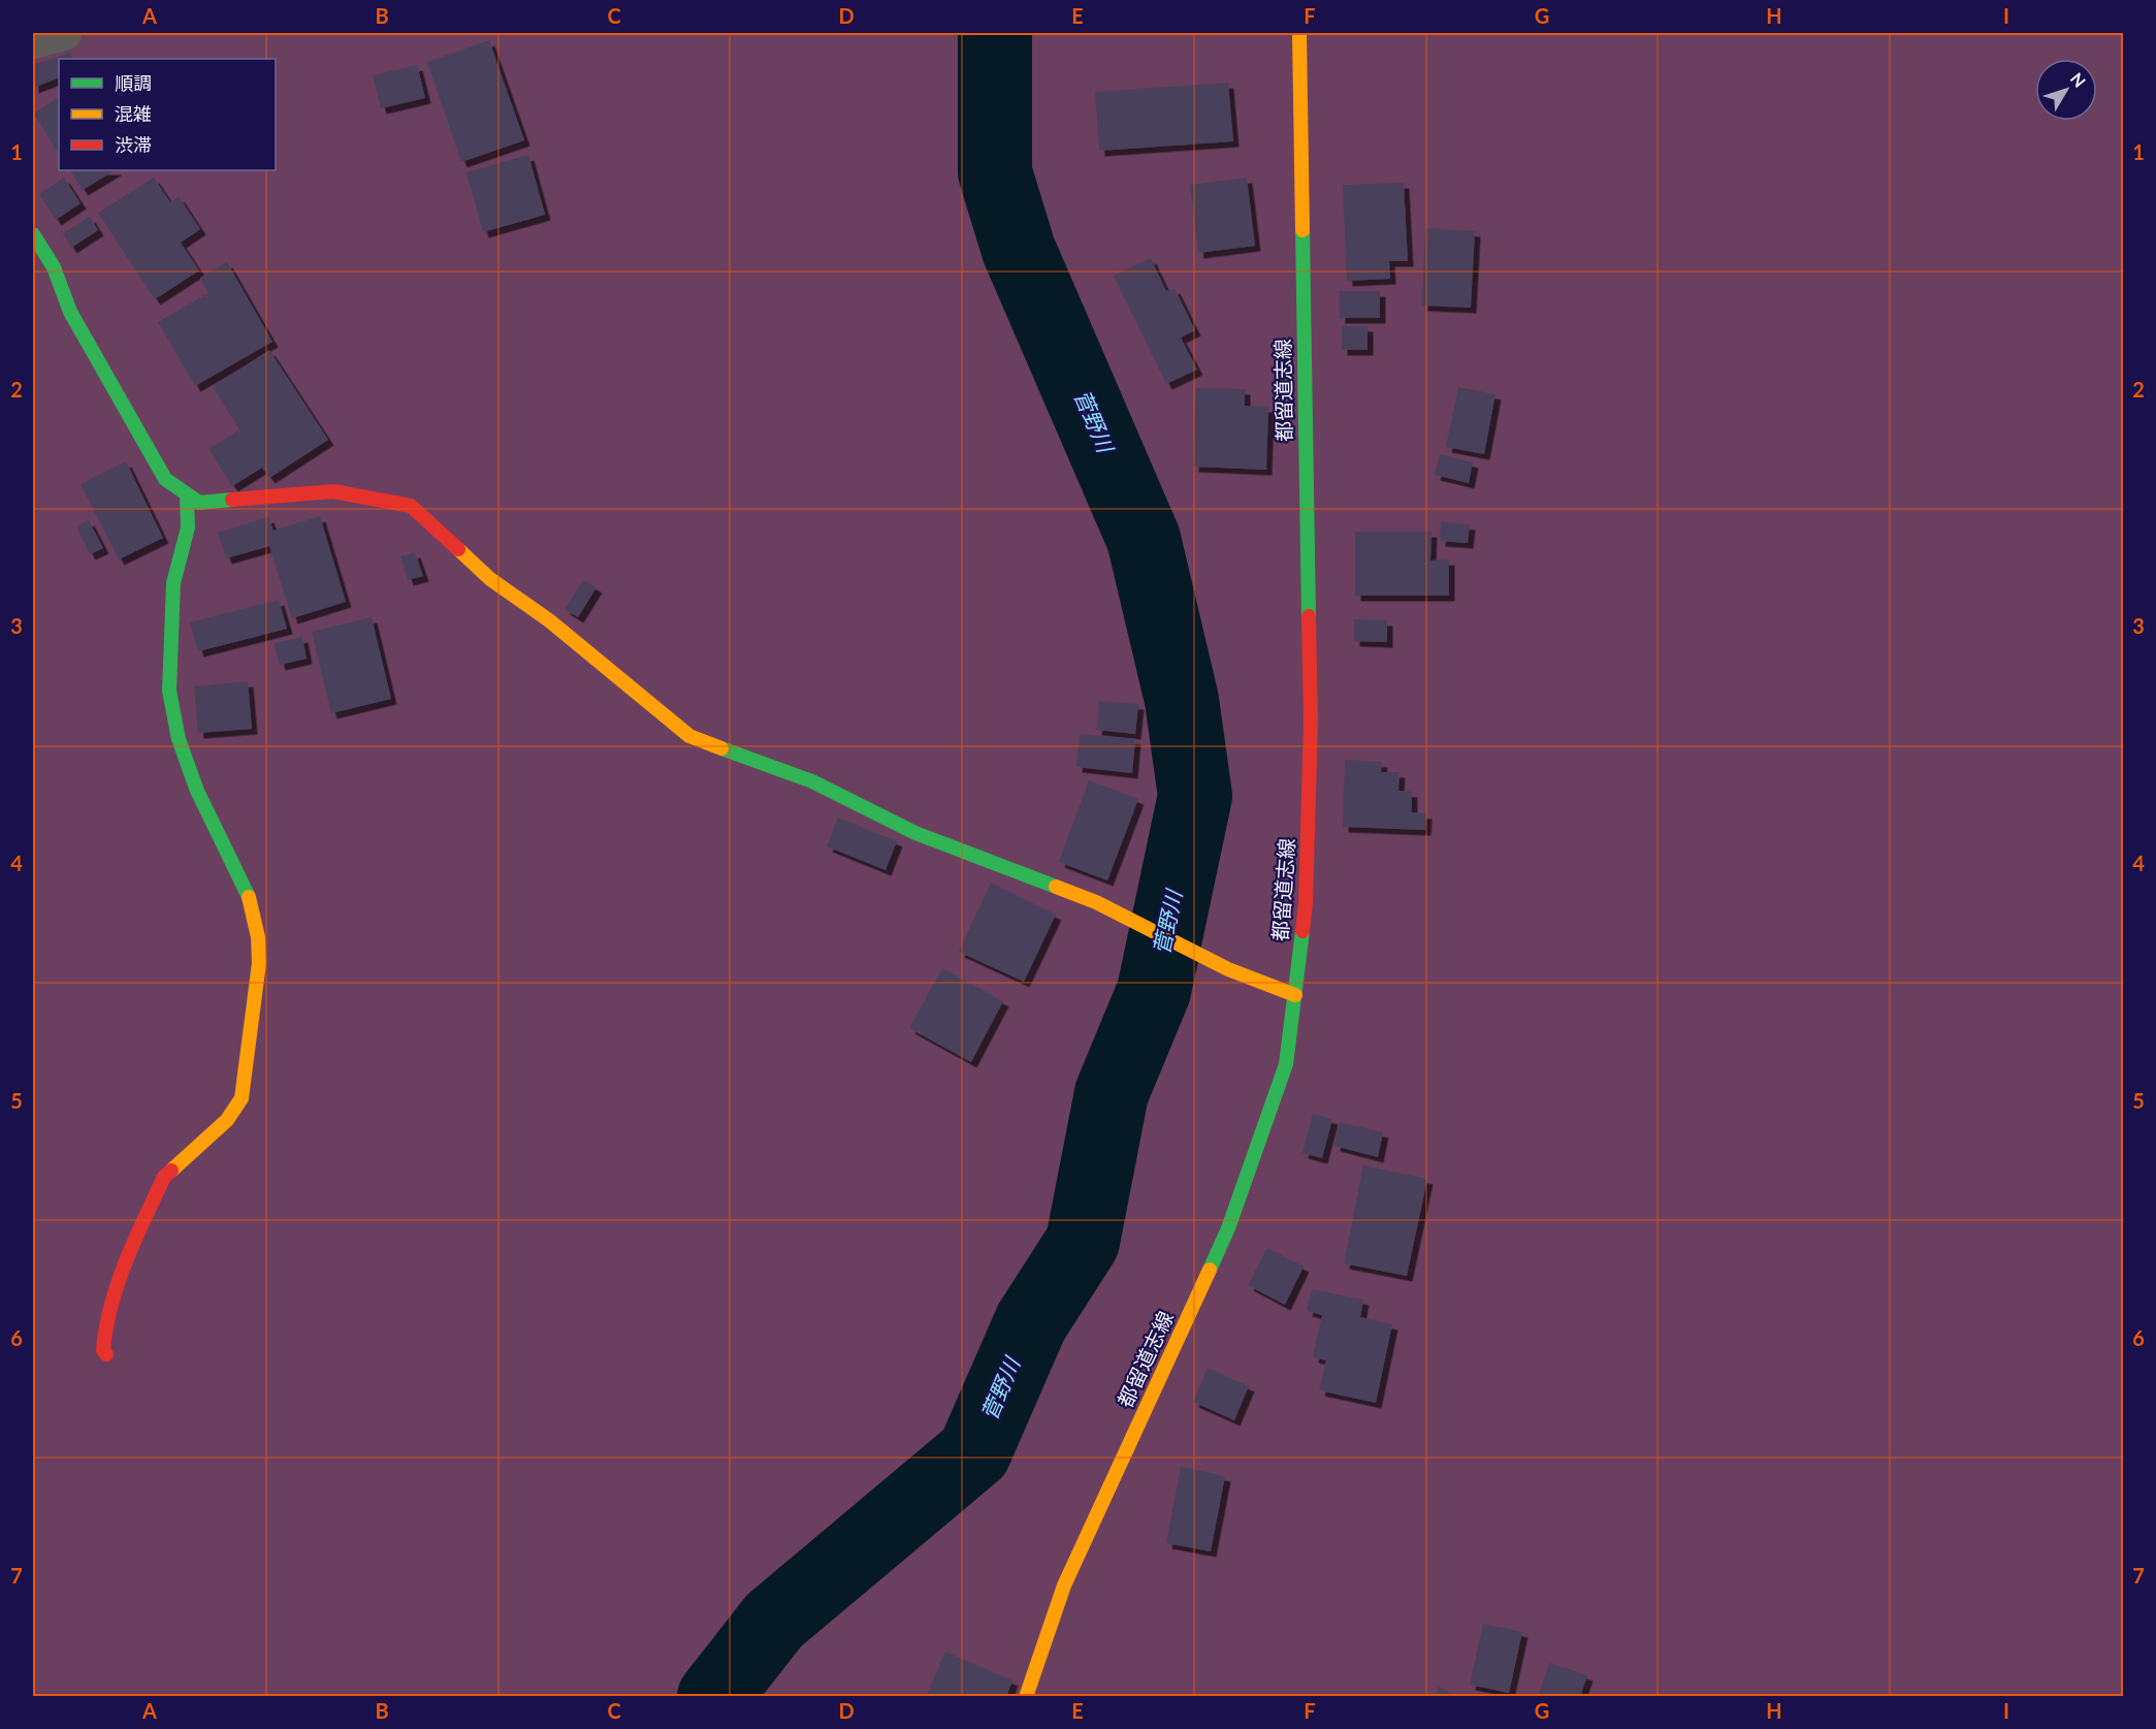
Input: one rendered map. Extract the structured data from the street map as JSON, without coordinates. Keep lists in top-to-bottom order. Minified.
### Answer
{"streets":{"street":["都留道志線"]},"water":["菅野川"],"legend":["順調","混雑","渋滞"],"north":"top right","grid":{"columns":["A","B","C","D","E","F","G","H","I"],"rows":["1","2","3","4","5","6","7"]}}
